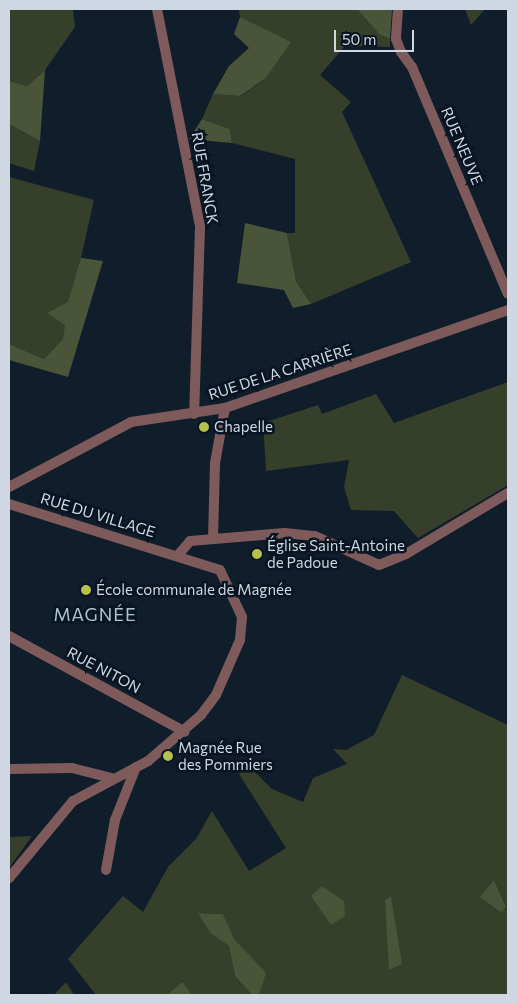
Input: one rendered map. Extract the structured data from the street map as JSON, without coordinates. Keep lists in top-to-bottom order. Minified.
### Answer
{"streets":{"street":["RUE NEUVE","RUE FRANCK","RUE DE LA CARRIÈRE","RUE DU VILLAGE","RUE NITON"]},"crossings":[["RUE FRANCK","RUE DE LA CARRIÈRE"],["RUE DU VILLAGE","RUE NITON"]],"districts":["MAGNÉE"],"places":["Chapelle","Église Saint-Antoine de Padoue","École communale de Magnée","Magnée Rue des Pommiers"],"scale_bar":"50 m"}
